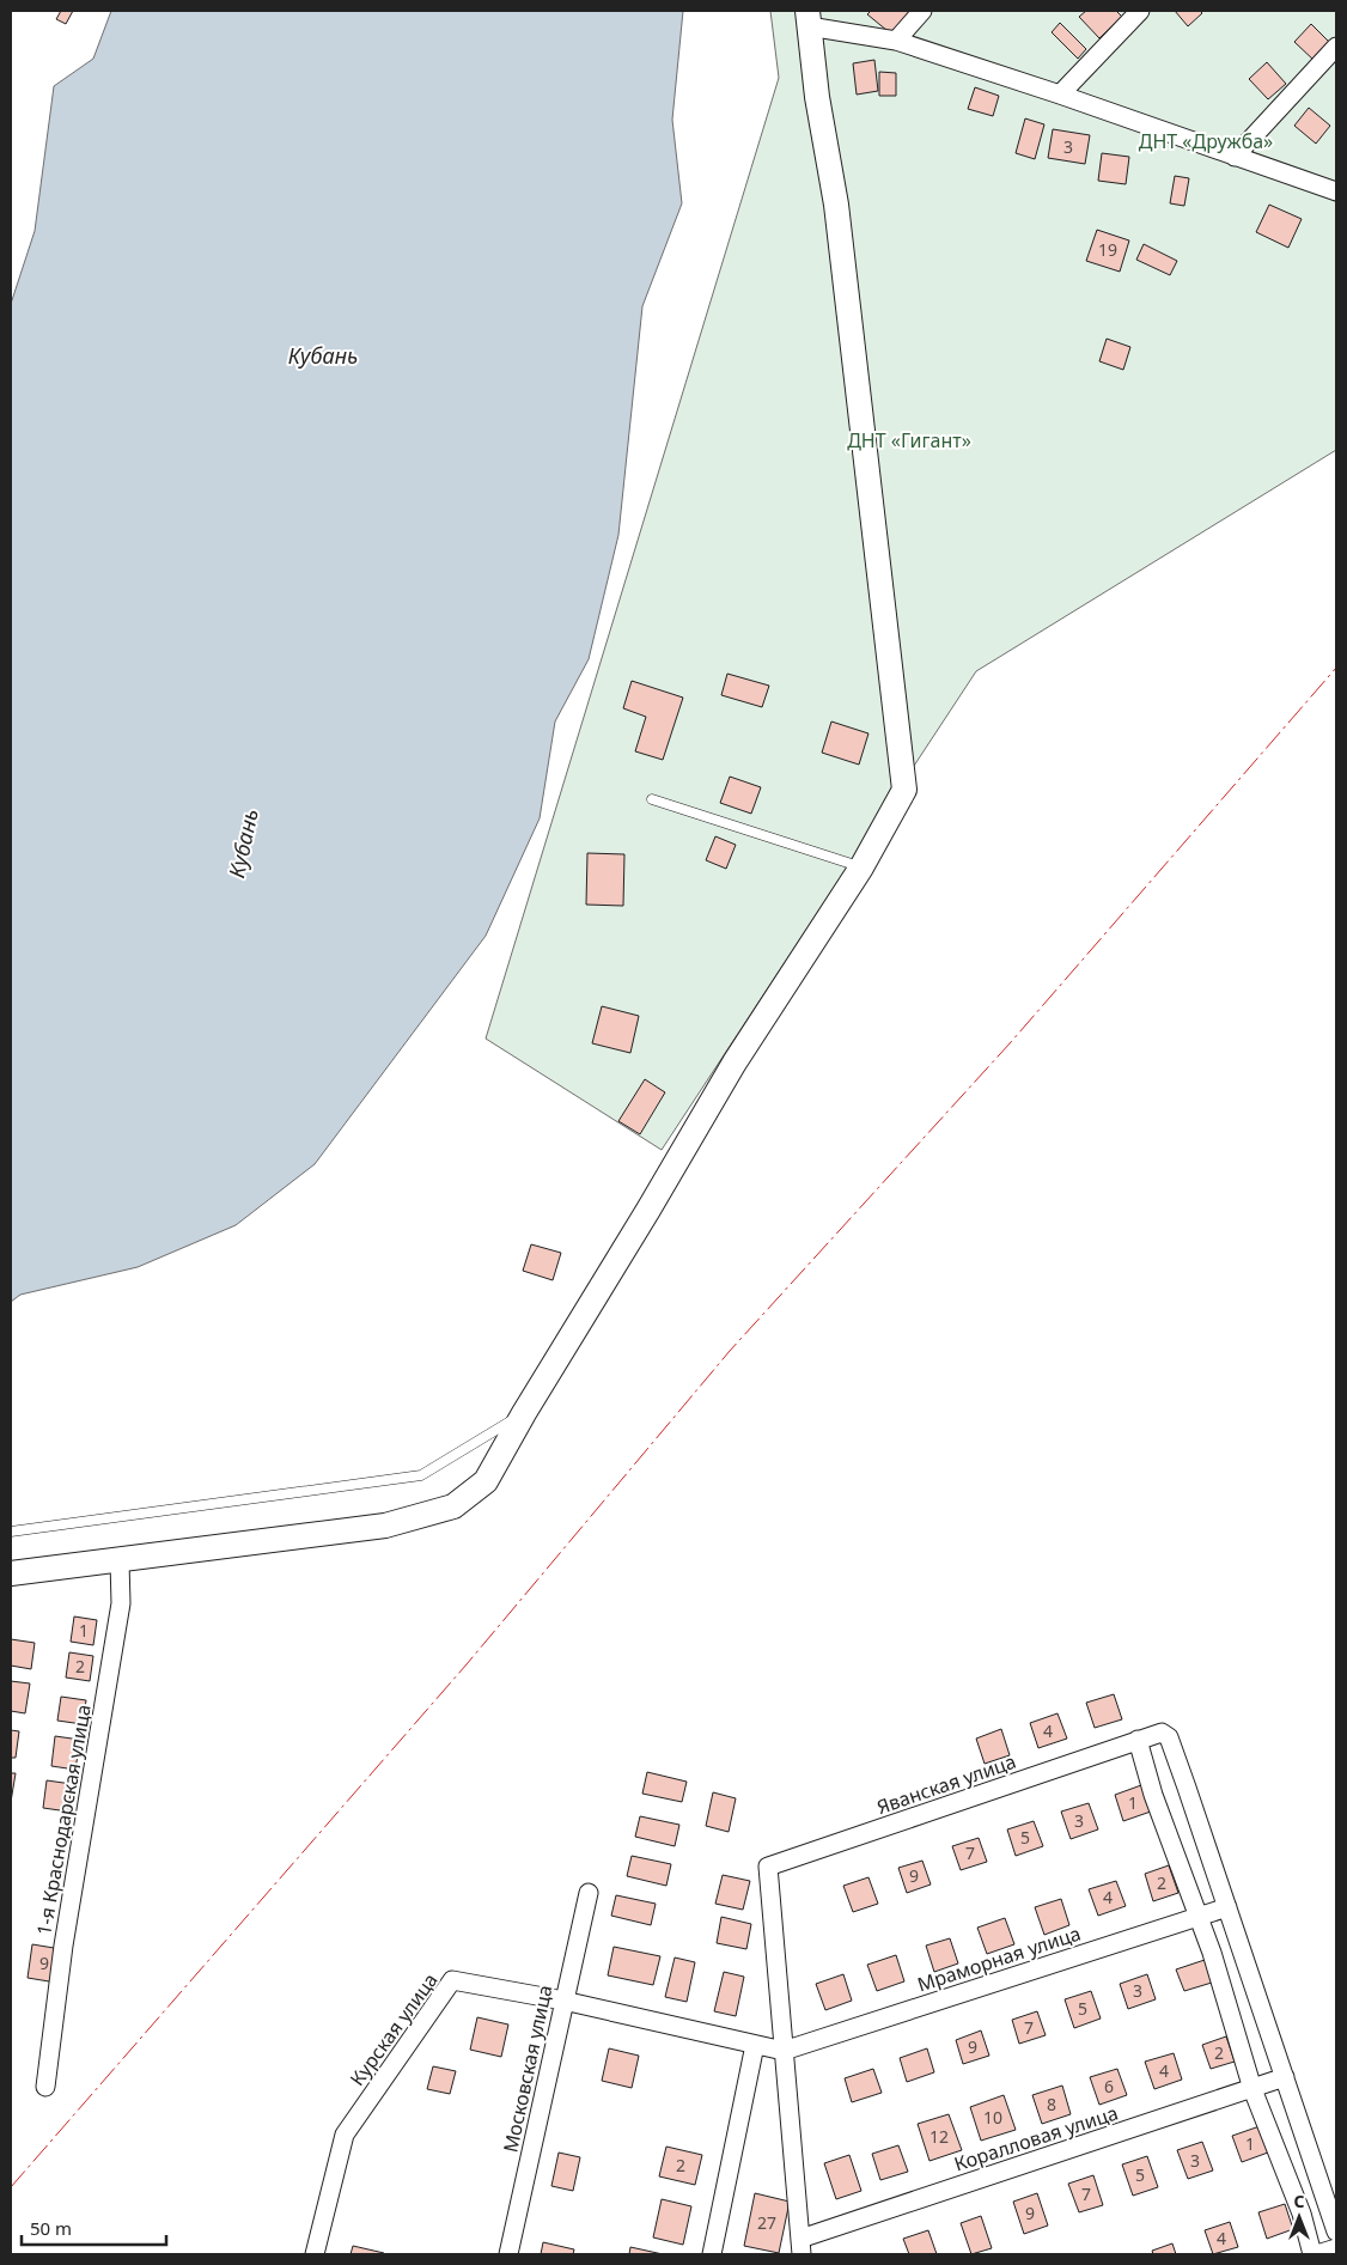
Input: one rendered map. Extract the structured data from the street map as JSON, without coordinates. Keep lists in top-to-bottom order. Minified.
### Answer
{"streets":{"street":["Яванская улица","1-я Краснодарская улица","Мраморная улица","Курская улица","Московская улица","Коралловая улица"]},"crossings":[["Яванская улица","Мраморная улица"],["Яванская улица","Курская улица"],["Мраморная улица","Курская улица"],["Курская улица","Московская улица"]],"water":["Кубань"],"parks":["ДНТ «Дружба»","ДНТ «Гигант»"],"house_numbers":["3","19","1","2","4","1","3","5","7","9","2","4","9","3","5","7","9","2","4","6","8","10","12","1","3","2","5","7","9","27","4"],"scale_bar":"50 m","north":"top"}
